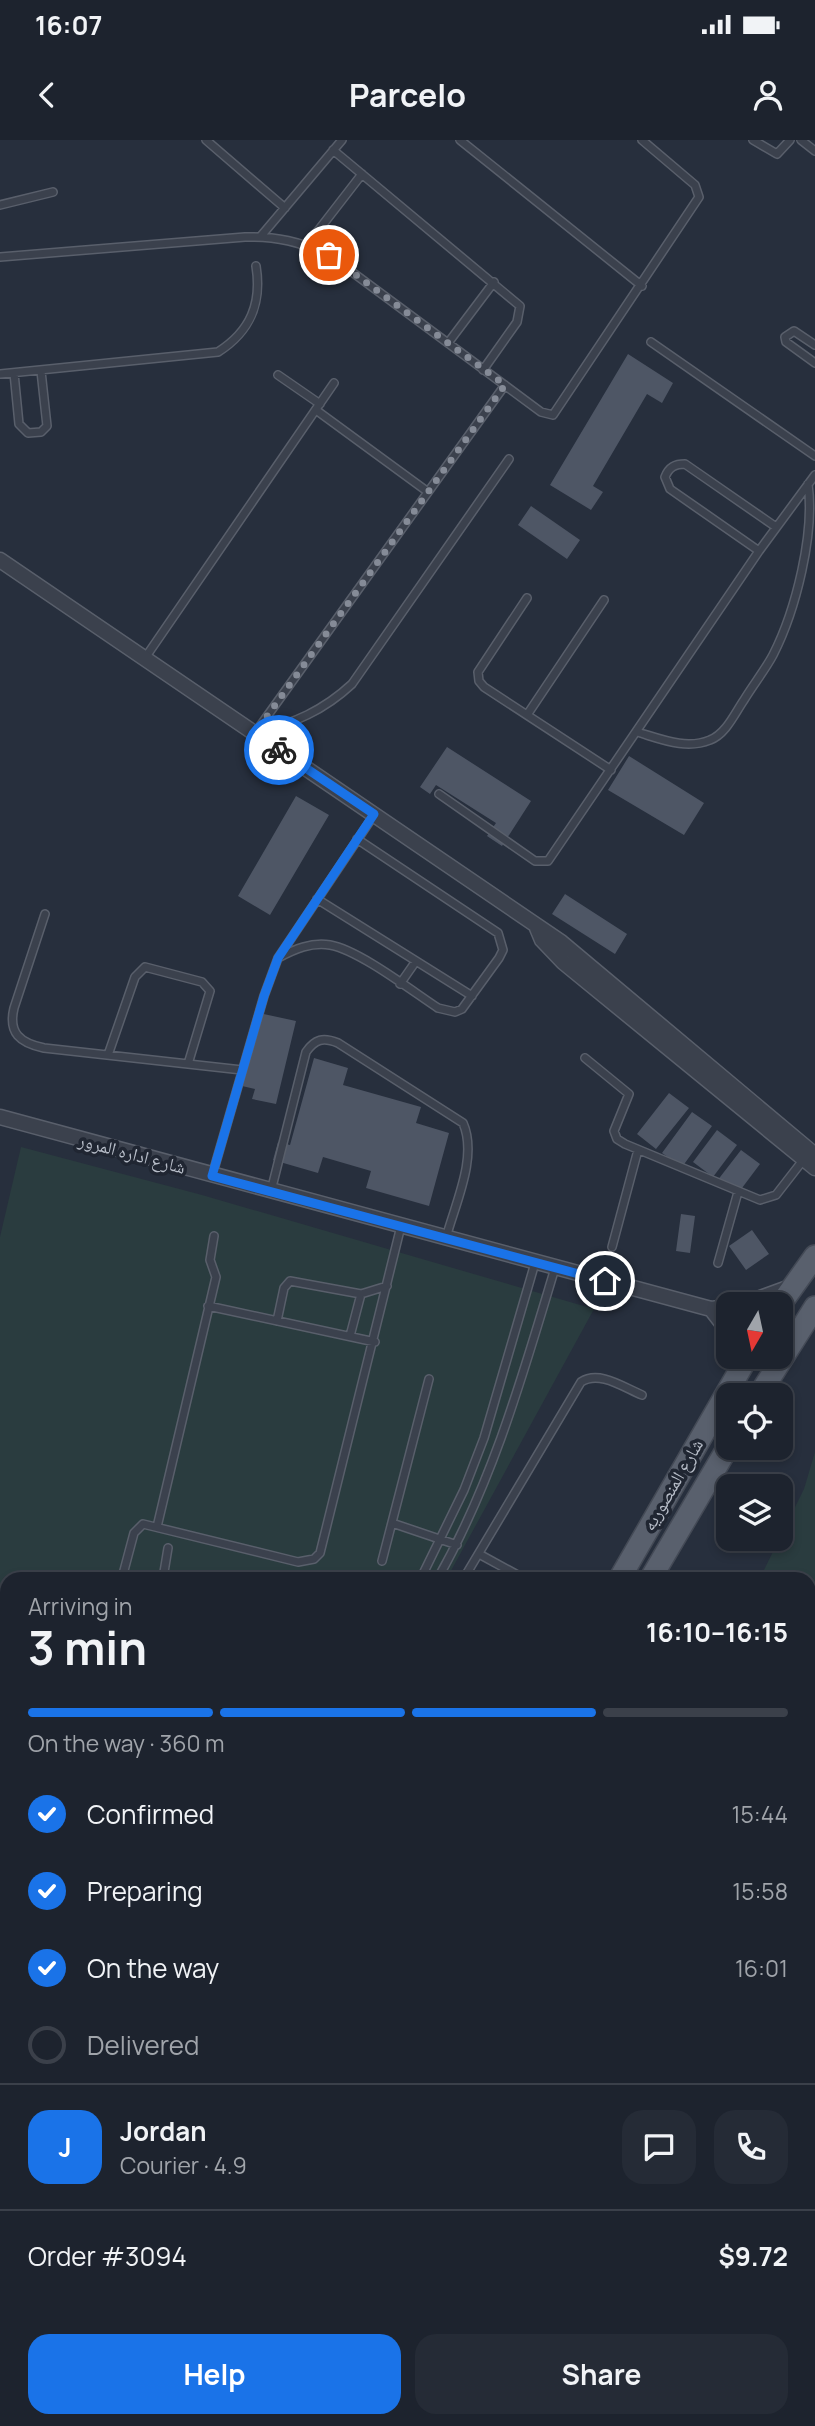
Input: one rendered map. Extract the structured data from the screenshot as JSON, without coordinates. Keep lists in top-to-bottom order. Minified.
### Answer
{"streets":{"main road":["شارع المنصوريه"],"street":["شارع اداره المرور"]},"north":"bottom","page":{"status":"16:07","header":"Parcelo","heading":["3 min","Arriving in","16:10–16:15"],"panel":["Jordan","Courier · 4.9","Order #3094","$9.72"],"bar":"On the way · 360 m","list":[["Confirmed","15:44"],["Preparing","15:58"],["On the way","16:01"],"Delivered"],"round":"J","buttons":["Help","Share"]}}
